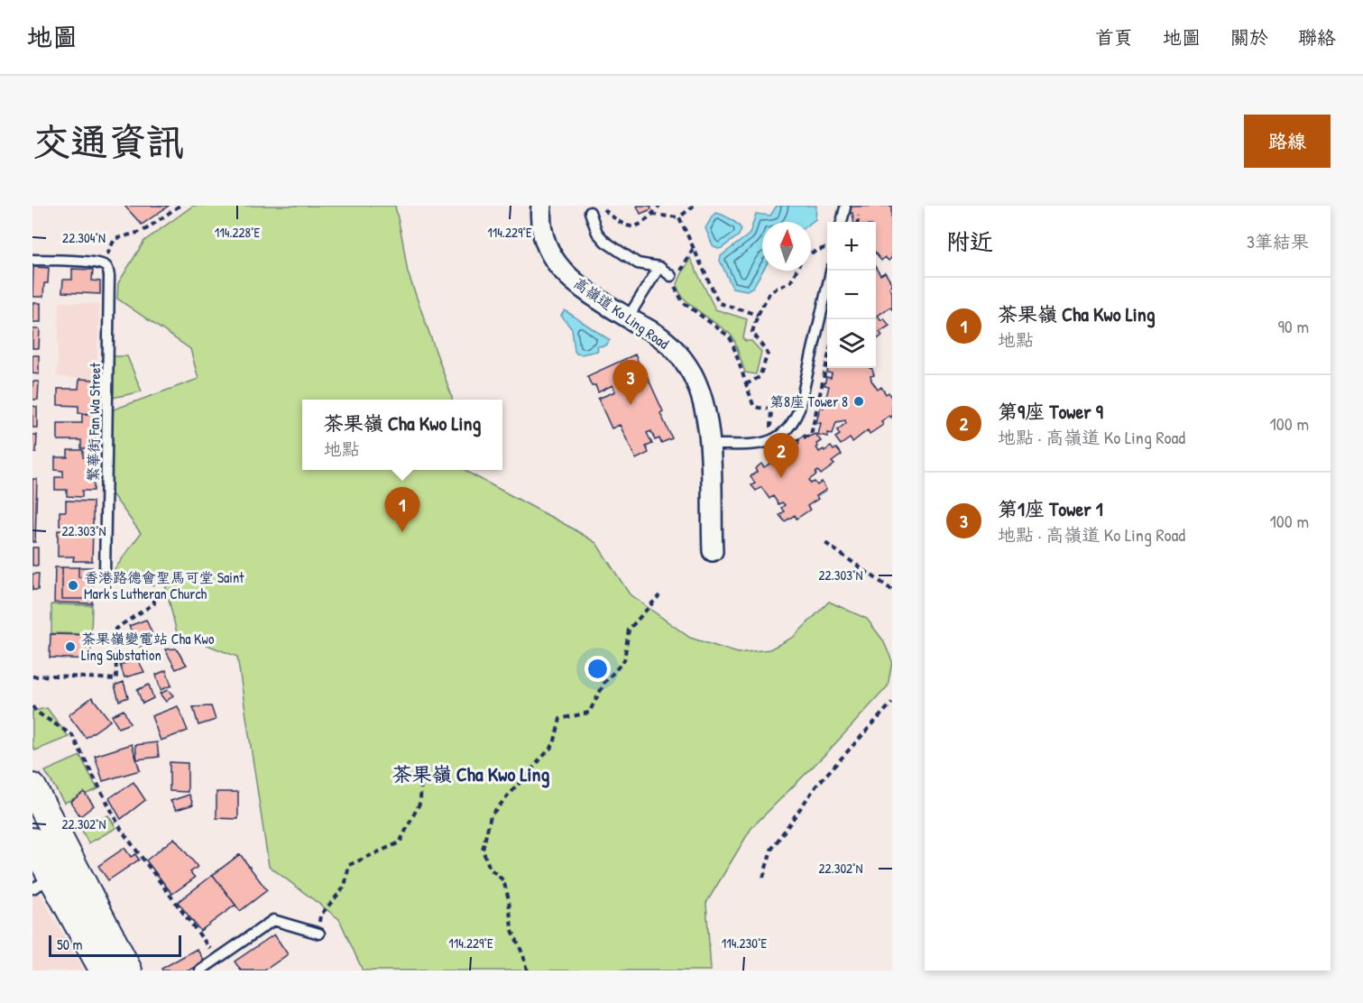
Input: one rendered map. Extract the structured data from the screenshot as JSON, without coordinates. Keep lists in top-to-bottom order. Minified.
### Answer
{"streets":{"street":["高嶺道 Ko Ling Road"],"lane":["繁華街 Fan Wa Street"]},"districts":["茶果嶺 Cha Kwo Ling"],"places":["第8座 Tower 8","香港路德會聖馬可堂 Saint Mark's Lutheran Church","茶果嶺變電站 Cha Kwo Ling Substation"],"scale_bar":"50 m","north":"top","page":{"header":"地圖","nav":["首頁","地圖","關於","聯絡"],"buttons":"路線","title":"交通資訊","heading":["附近","3筆結果"],"map_buttons":["+","−"],"list":[{"mark":"1","name":"茶果嶺 Cha Kwo Ling","note":"地點","value":"90 m"},{"mark":"2","name":"第9座 Tower 9","note":"地點 · 高嶺道 Ko Ling Road","value":"100 m"},{"mark":"3","name":"第1座 Tower 1","note":"地點 · 高嶺道 Ko Ling Road","value":"100 m"}],"pins":["3","2","1"],"popup":["茶果嶺 Cha Kwo Ling","地點"],"scale":"50 m"},"coordinates":["114.228°E","114.229°E","22.304°N","22.303°N","22.302°N","114.230°E"]}
